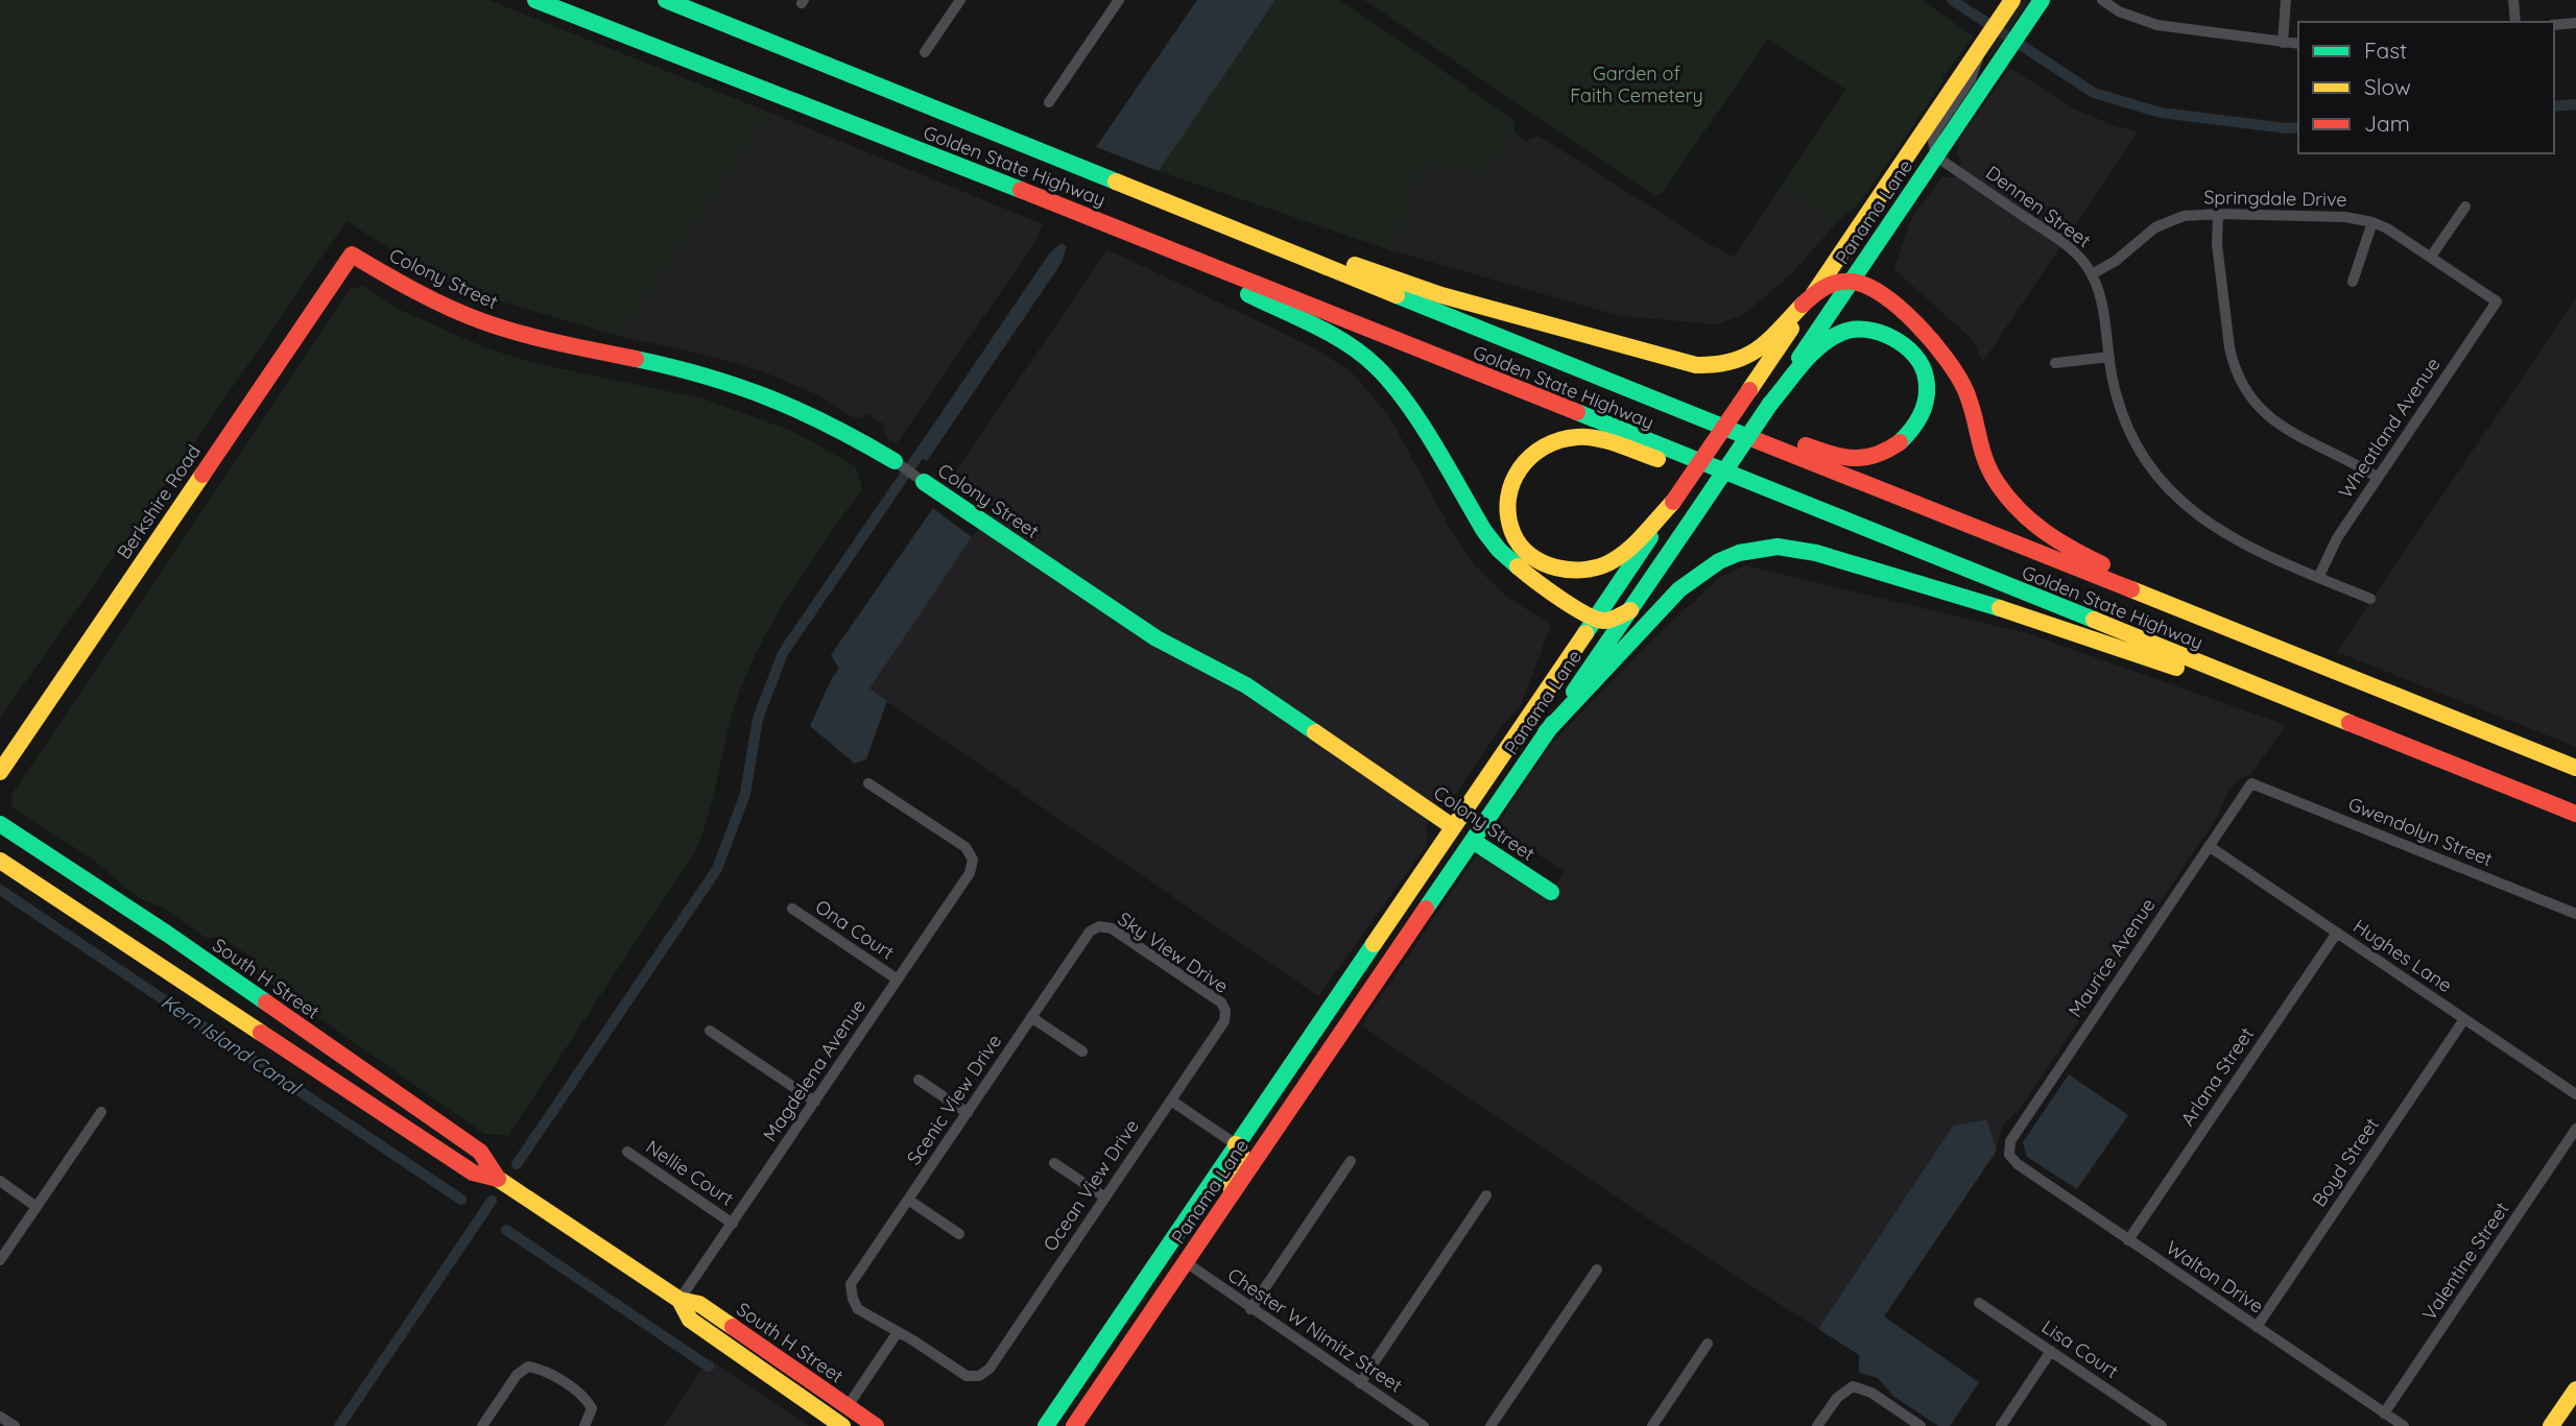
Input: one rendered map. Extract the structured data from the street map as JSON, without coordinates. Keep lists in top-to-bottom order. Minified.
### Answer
{"streets":{"main road":["Golden State Highway","Panama Lane","Colony Street","Berkshire Road","South H Street"],"street":["Springdale Drive","Dennen Street","Wheatland Avenue","Gwendolyn Street","Ona Court","Sky View Drive","Hughes Lane","Maurice Avenue","Magdelena Avenue","Arlana Street","Scenic View Drive","Boyd Street","Nellie Court","Ocean View Drive","Valentine Street","Walton Drive","Chester W Nimitz Street","Lisa Court"]},"crossings":[["Springdale Drive","Dennen Street"],["Springdale Drive","Wheatland Avenue"],["Dennen Street","Panama Lane"],["Dennen Street","Wheatland Avenue"],["Panama Lane","Colony Street"],["Panama Lane","Chester W Nimitz Street"],["Colony Street","Berkshire Road"],["Gwendolyn Street","Maurice Avenue"],["Ona Court","Magdelena Avenue"],["Sky View Drive","Scenic View Drive"],["Sky View Drive","Ocean View Drive"],["Hughes Lane","Maurice Avenue"],["Hughes Lane","Arlana Street"],["Hughes Lane","Boyd Street"],["Maurice Avenue","Walton Drive"],["South H Street","Magdelena Avenue"],["Magdelena Avenue","Nellie Court"],["Arlana Street","Walton Drive"],["Scenic View Drive","Ocean View Drive"],["Boyd Street","Walton Drive"],["Valentine Street","Walton Drive"]],"water":["Kern Island Canal"],"parks":["Garden of Faith Cemetery"],"legend":["Fast","Slow","Jam"]}
